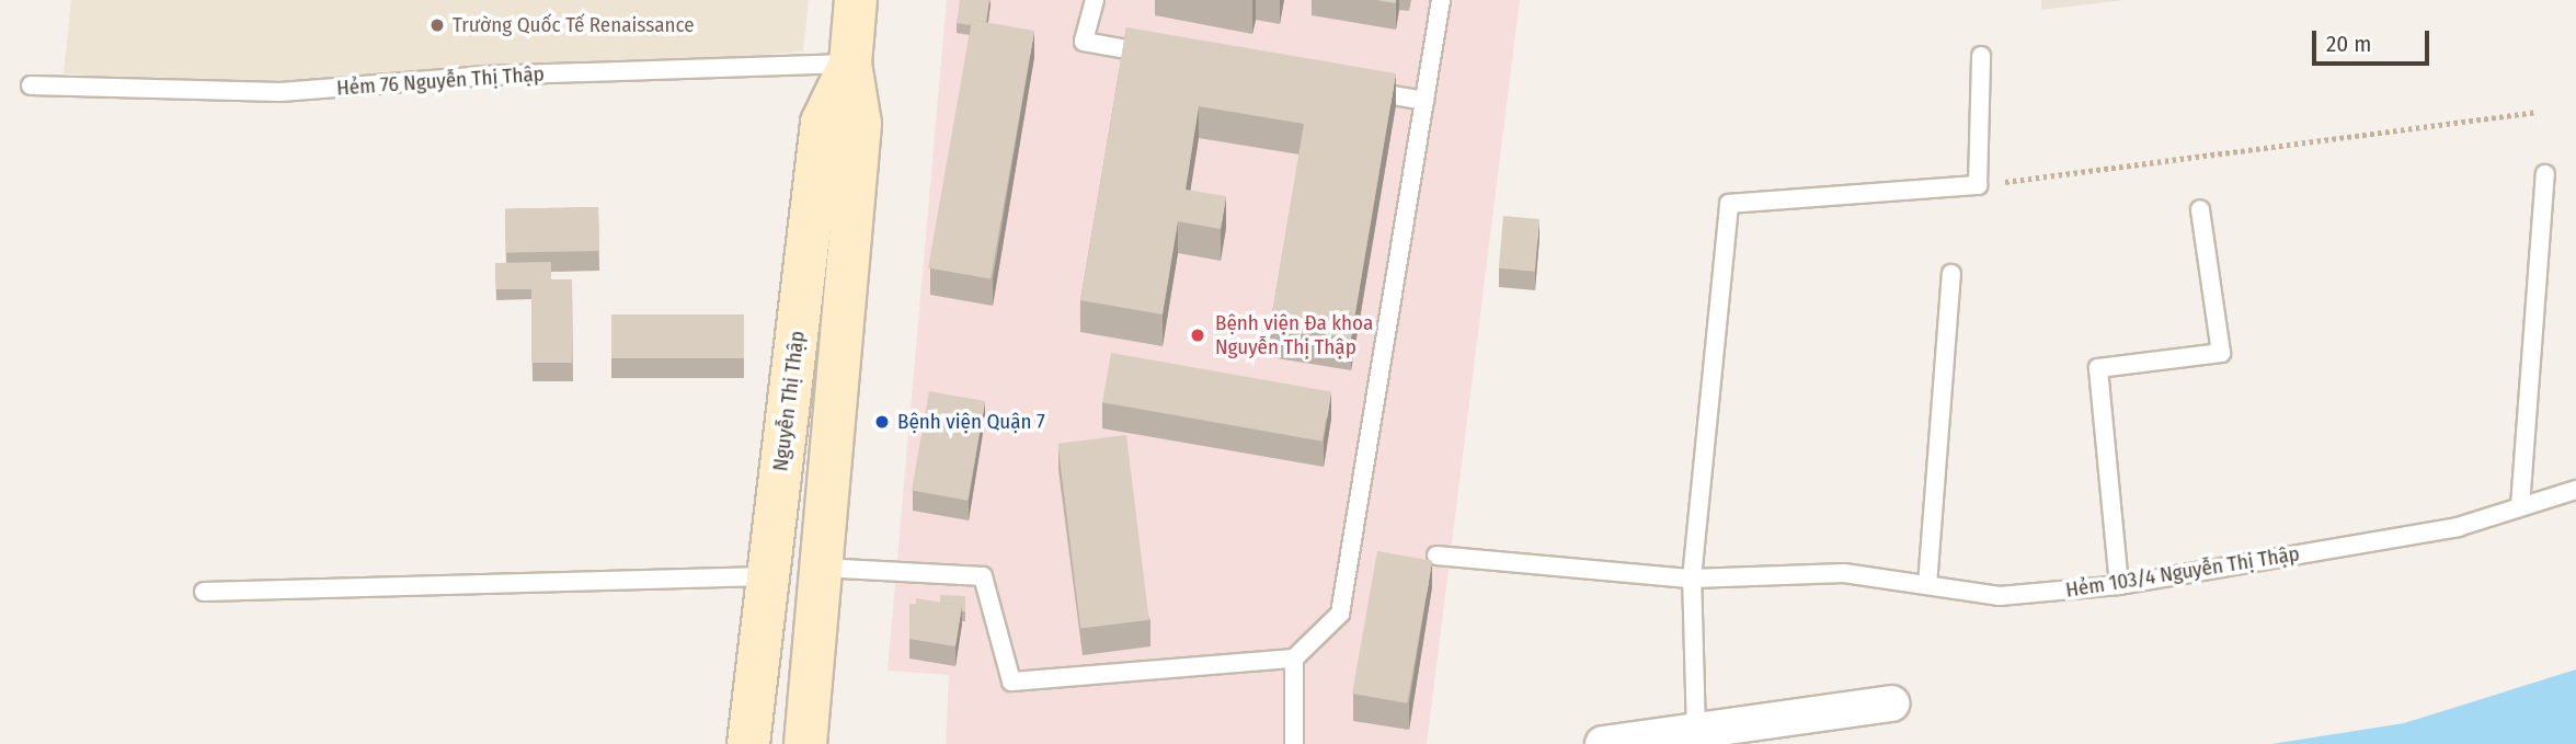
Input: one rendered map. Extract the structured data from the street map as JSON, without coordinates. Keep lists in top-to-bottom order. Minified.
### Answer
{"streets":{"main road":["Nguyễn Thị Thập"],"lane":["Hẻm 76 Nguyễn Thị Thập","Hẻm 103/4 Nguyễn Thị Thập"]},"crossings":[["Hẻm 76 Nguyễn Thị Thập","Nguyễn Thị Thập"]],"places":["Trường Quốc Tế Renaissance","Bệnh viện Đa khoa Nguyễn Thị Thập","Bệnh viện Quận 7"],"scale_bar":"20 m"}
